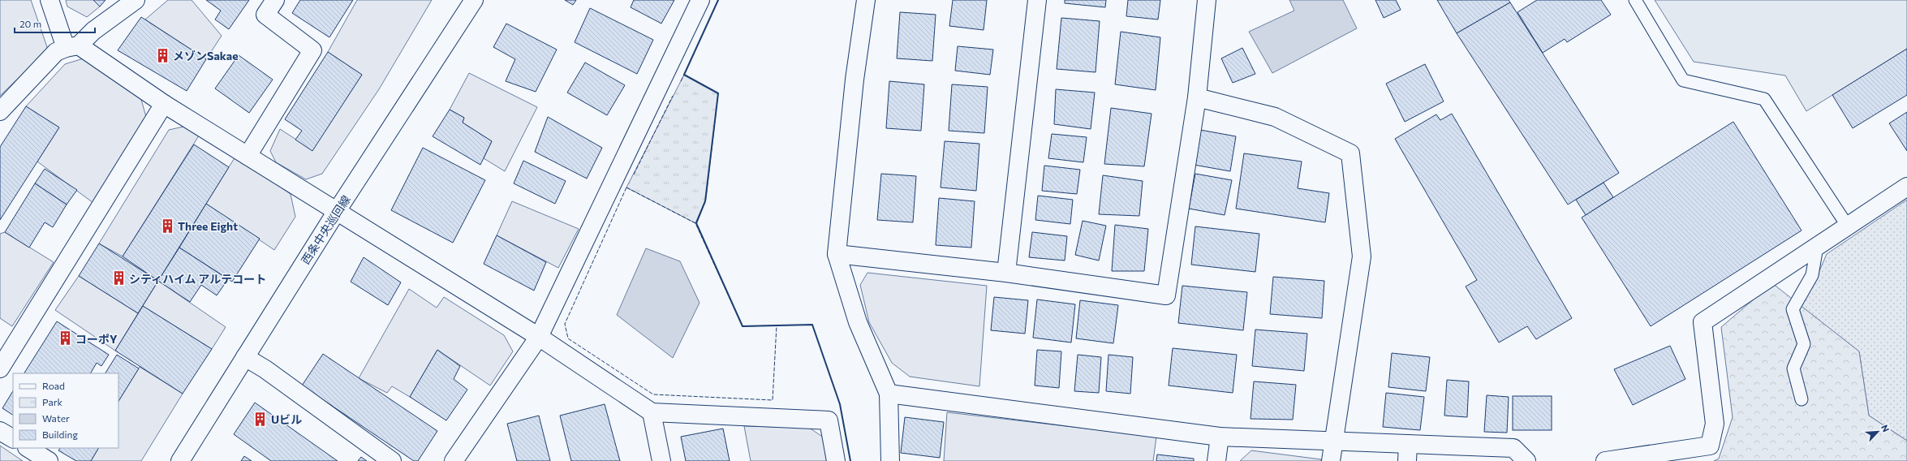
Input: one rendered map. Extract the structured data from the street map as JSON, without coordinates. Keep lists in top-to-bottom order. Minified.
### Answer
{"streets":{"street":["西条中央巡回線"]},"places":{"building":["メゾンSakae","Three Eight","シティハイム アルテコート","コーポY","Uビル"]},"legend":["Road","Park","Water","Building"],"scale_bar":"20 m","north":"top right"}
